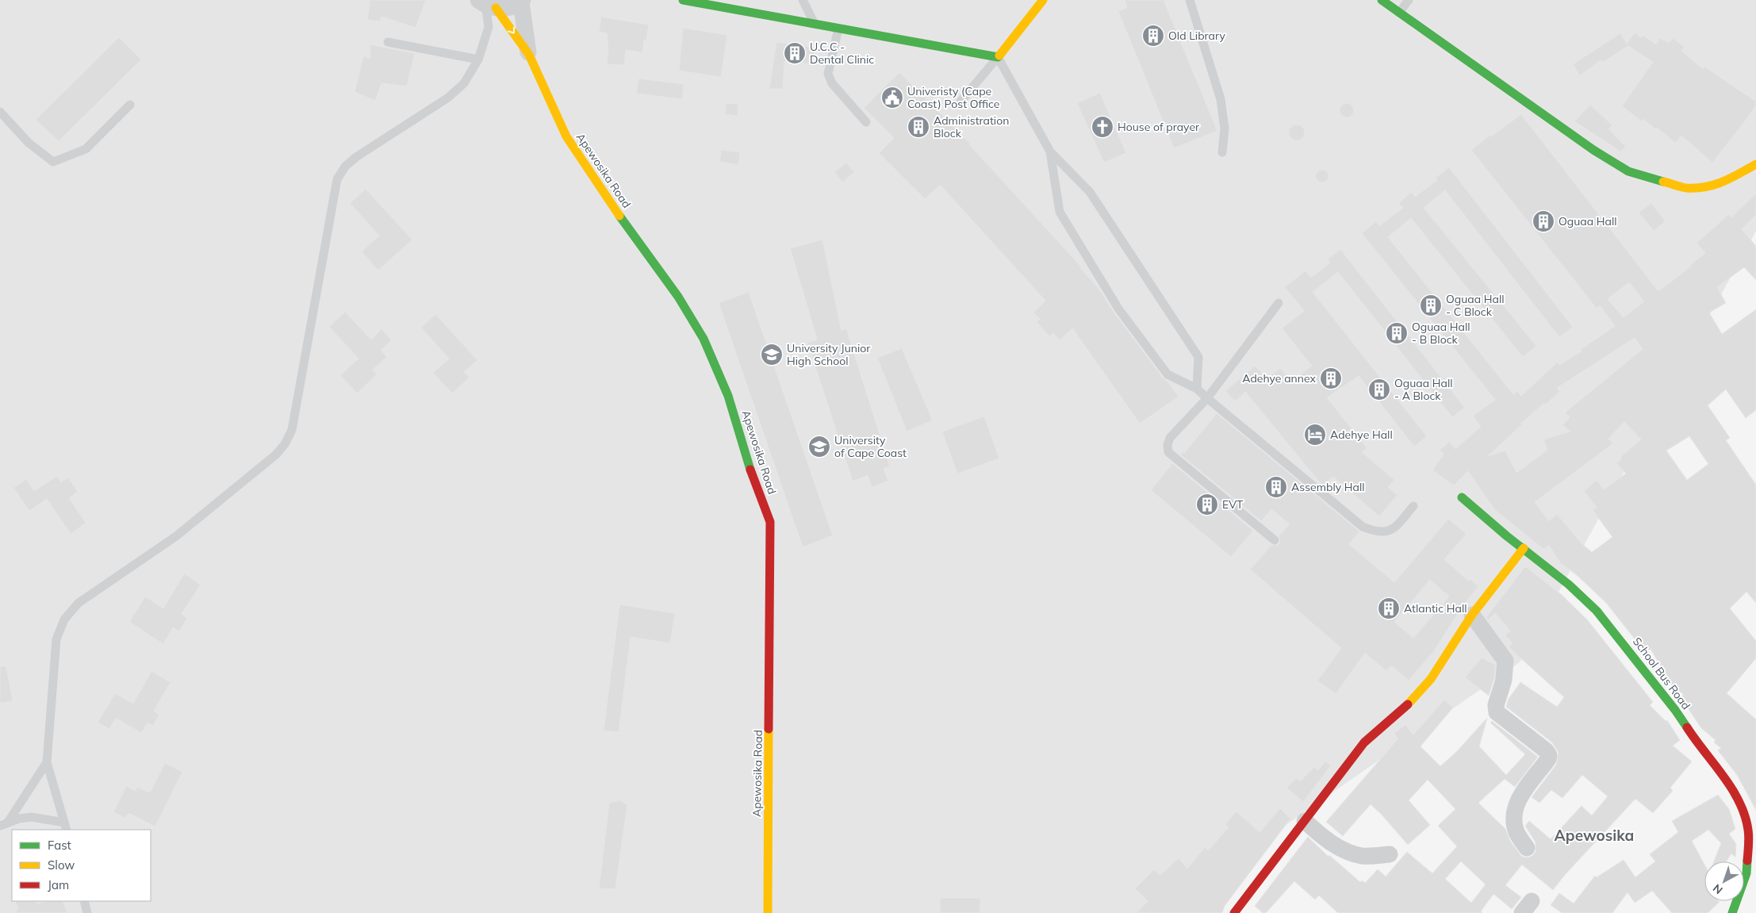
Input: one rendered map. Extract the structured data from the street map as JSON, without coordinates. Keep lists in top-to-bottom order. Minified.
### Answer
{"streets":{"street":["Apewosika Road","School Bus Road"]},"districts":["Apewosika"],"places":{"building":["Old Library","U.C.C - Dental Clinic","Administration Block","Oguaa Hall","Oguaa Hall - C Block","Oguaa Hall - B Block","Adehye annex","Oguaa Hall - A Block","Assembly Hall","EVT","Atlantic Hall"],"public building":["Univeristy (Cape Coast) Post Office"],"church":["House of prayer"],"school or university":["University Junior High School","University of Cape Coast"],"hotel":["Adehye Hall"]},"legend":["Fast","Slow","Jam"],"north":"bottom left"}
